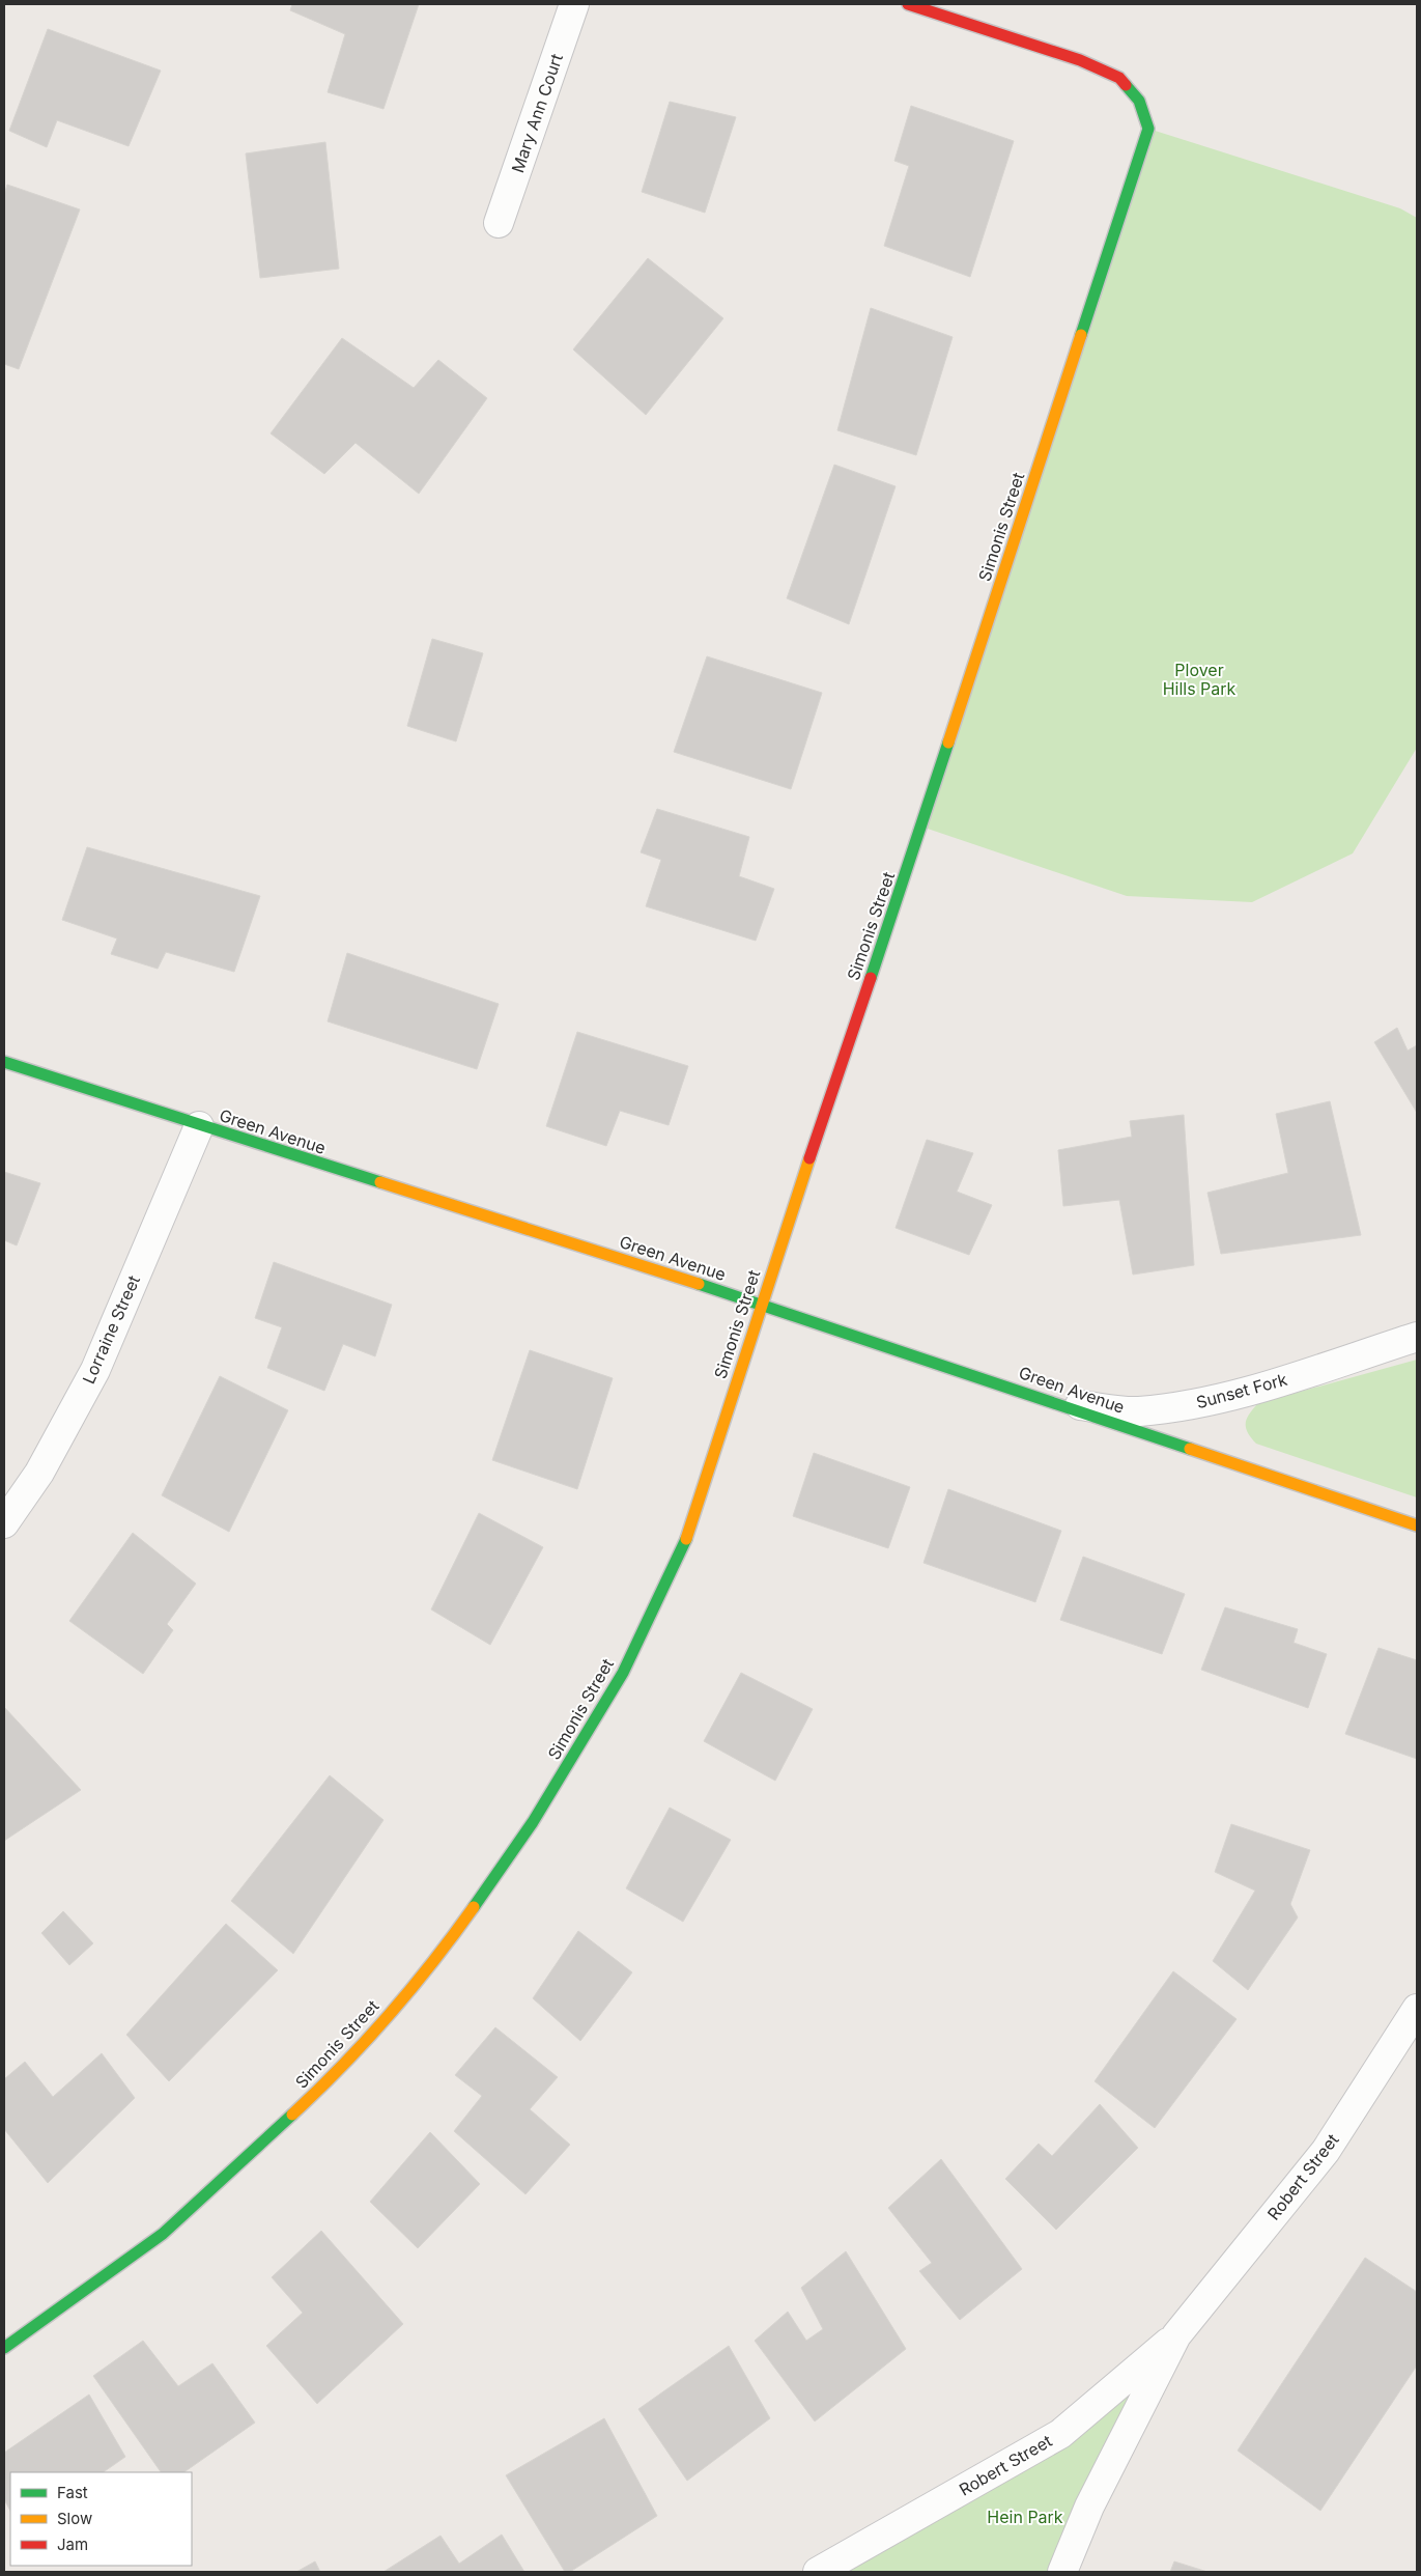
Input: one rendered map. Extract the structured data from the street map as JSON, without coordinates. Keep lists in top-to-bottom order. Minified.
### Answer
{"streets":{"street":["Mary Ann Court","Simonis Street","Green Avenue","Lorraine Street","Sunset Fork","Robert Street"]},"crossings":[["Simonis Street","Green Avenue"],["Green Avenue","Lorraine Street"],["Green Avenue","Sunset Fork"]],"parks":["Plover Hills Park","Hein Park"],"legend":["Fast","Slow","Jam"]}
